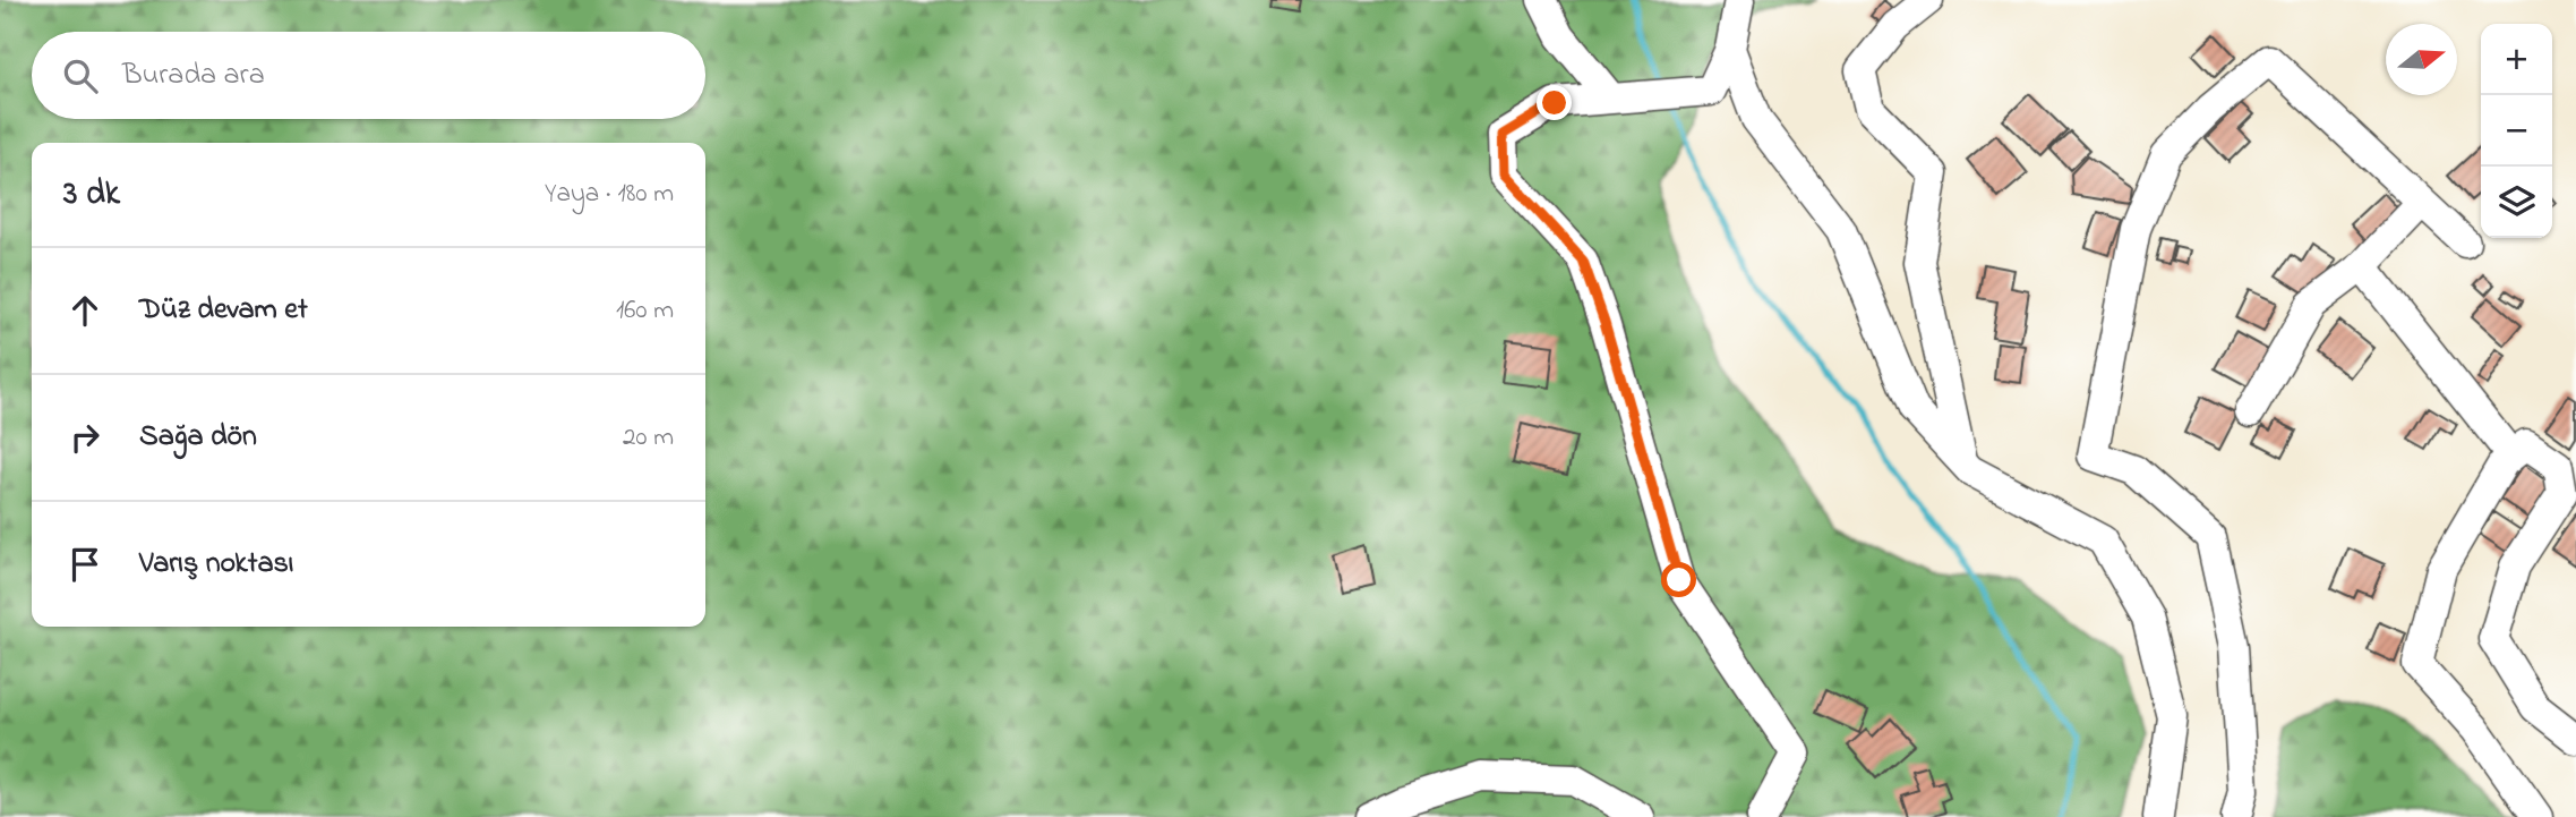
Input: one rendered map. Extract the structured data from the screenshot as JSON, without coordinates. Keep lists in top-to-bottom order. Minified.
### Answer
{"north":"right","page":{"map_buttons":["+","−"],"search":"Burada ara","heading":["3 dk","Yaya · 180 m"],"list":[["Düz devam et","160 m"],["Sağa dön","20 m"],"Varış noktası"]}}
